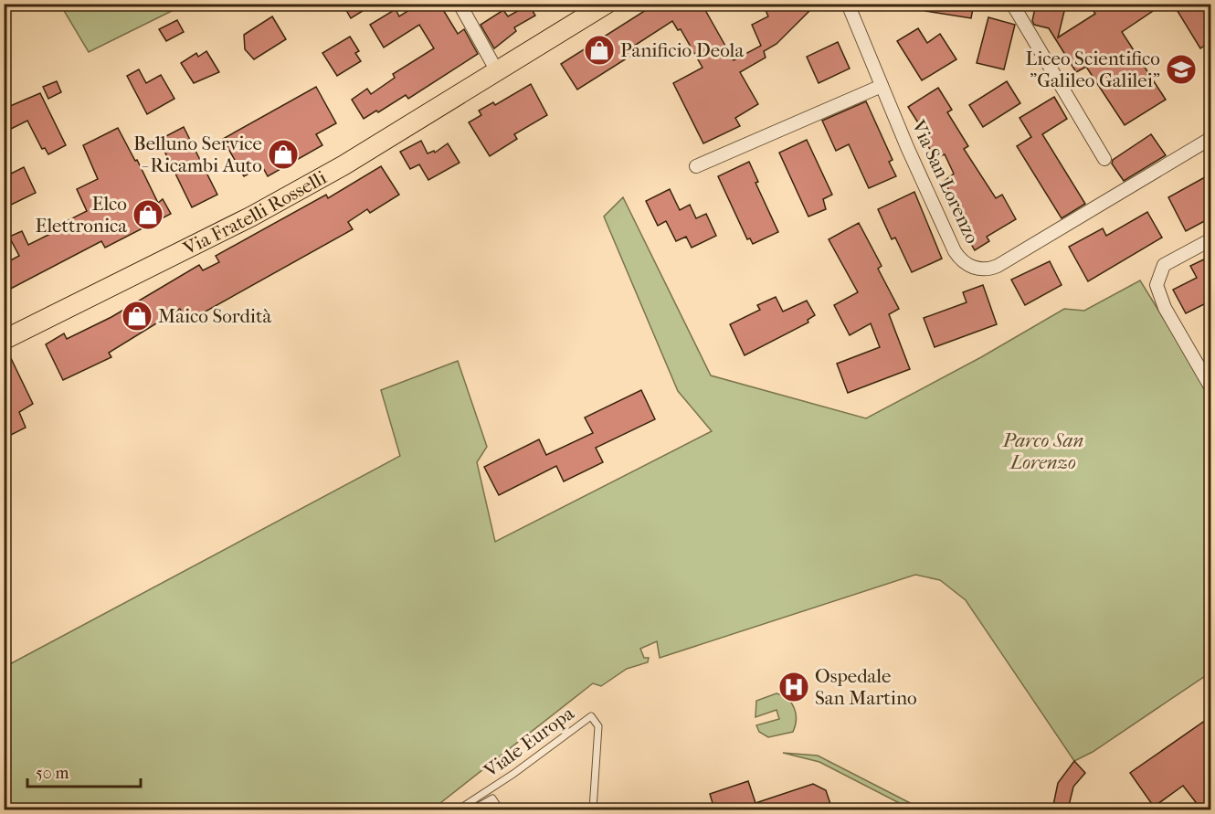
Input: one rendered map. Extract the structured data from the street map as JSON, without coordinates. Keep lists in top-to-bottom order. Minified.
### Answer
{"streets":{"main road":["Via Fratelli Rosselli"],"street":["Via San Lorenzo"],"lane":["Viale Europa"]},"parks":["Parco San Lorenzo"],"places":{"shop":["Panificio Deola","Belluno Service - Ricambi Auto","Elco Elettronica","Maico Sordità"],"school or university":["Liceo Scientifico \"Galileo Galilei\""],"hospital":["Ospedale San Martino"]},"scale_bar":"50 m"}
